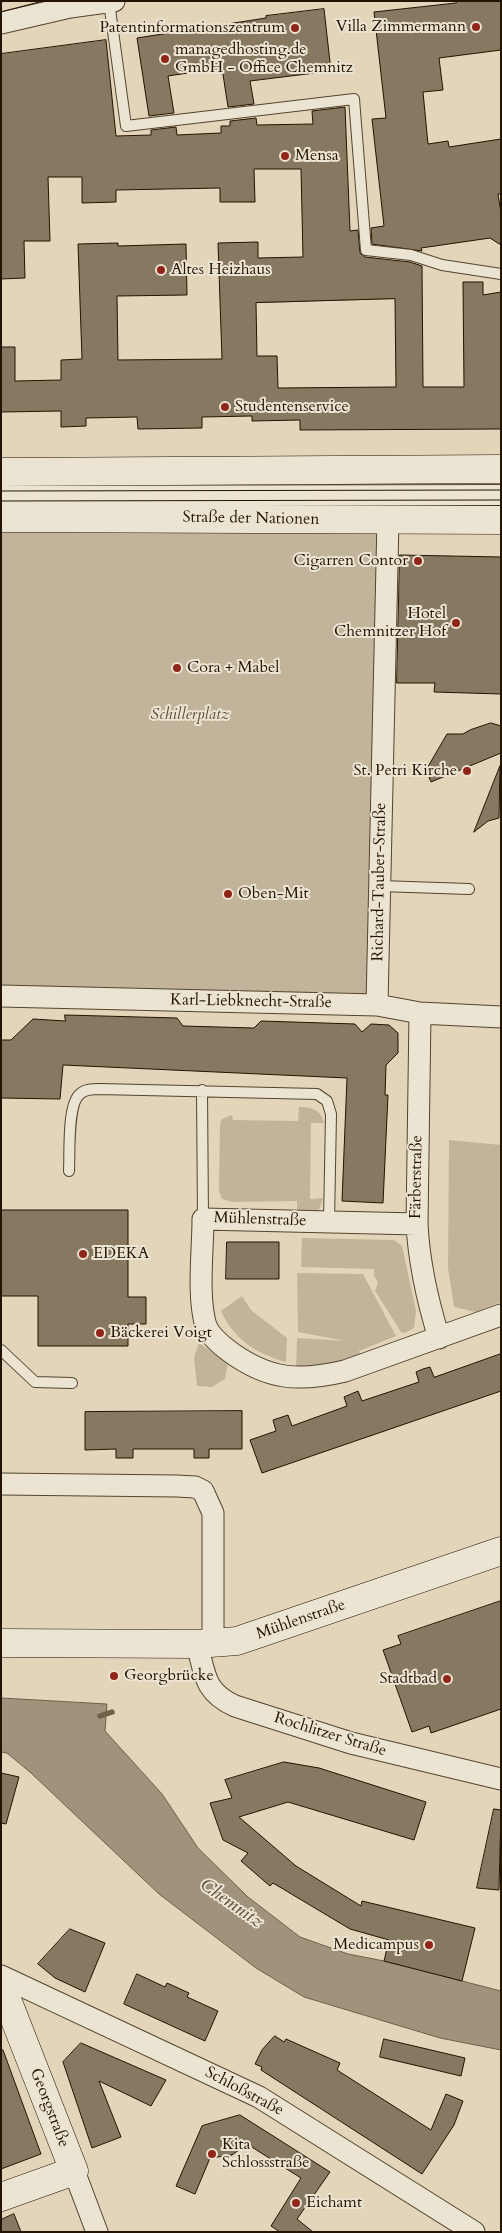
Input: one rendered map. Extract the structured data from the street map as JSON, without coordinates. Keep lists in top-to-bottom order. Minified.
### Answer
{"streets":{"main road":["Straße der Nationen","Mühlenstraße","Georgstraße"],"street":["Richard-Tauber-Straße","Karl-Liebknecht-Straße","Färberstraße","Rochlitzer Straße","Schloßstraße"]},"crossings":[["Straße der Nationen","Richard-Tauber-Straße"],["Richard-Tauber-Straße","Karl-Liebknecht-Straße"],["Karl-Liebknecht-Straße","Färberstraße"],["Färberstraße","Mühlenstraße"],["Mühlenstraße","Rochlitzer Straße"]],"water":["Chemnitz"],"parks":["Schillerplatz"],"places":["Villa Zimmermann","Patentinformationszentrum","managedhosting.de GmbH - Office Chemnitz","Mensa","Altes Heizhaus","Studentenservice","Cigarren Contor","Hotel Chemnitzer Hof","Cora + Mabel","St. Petri Kirche","Oben-Mit","EDEKA","Bäckerei Voigt","Georgbrücke","Stadtbad","Medicampus","Kita Schlossstraße","Eichamt"]}
